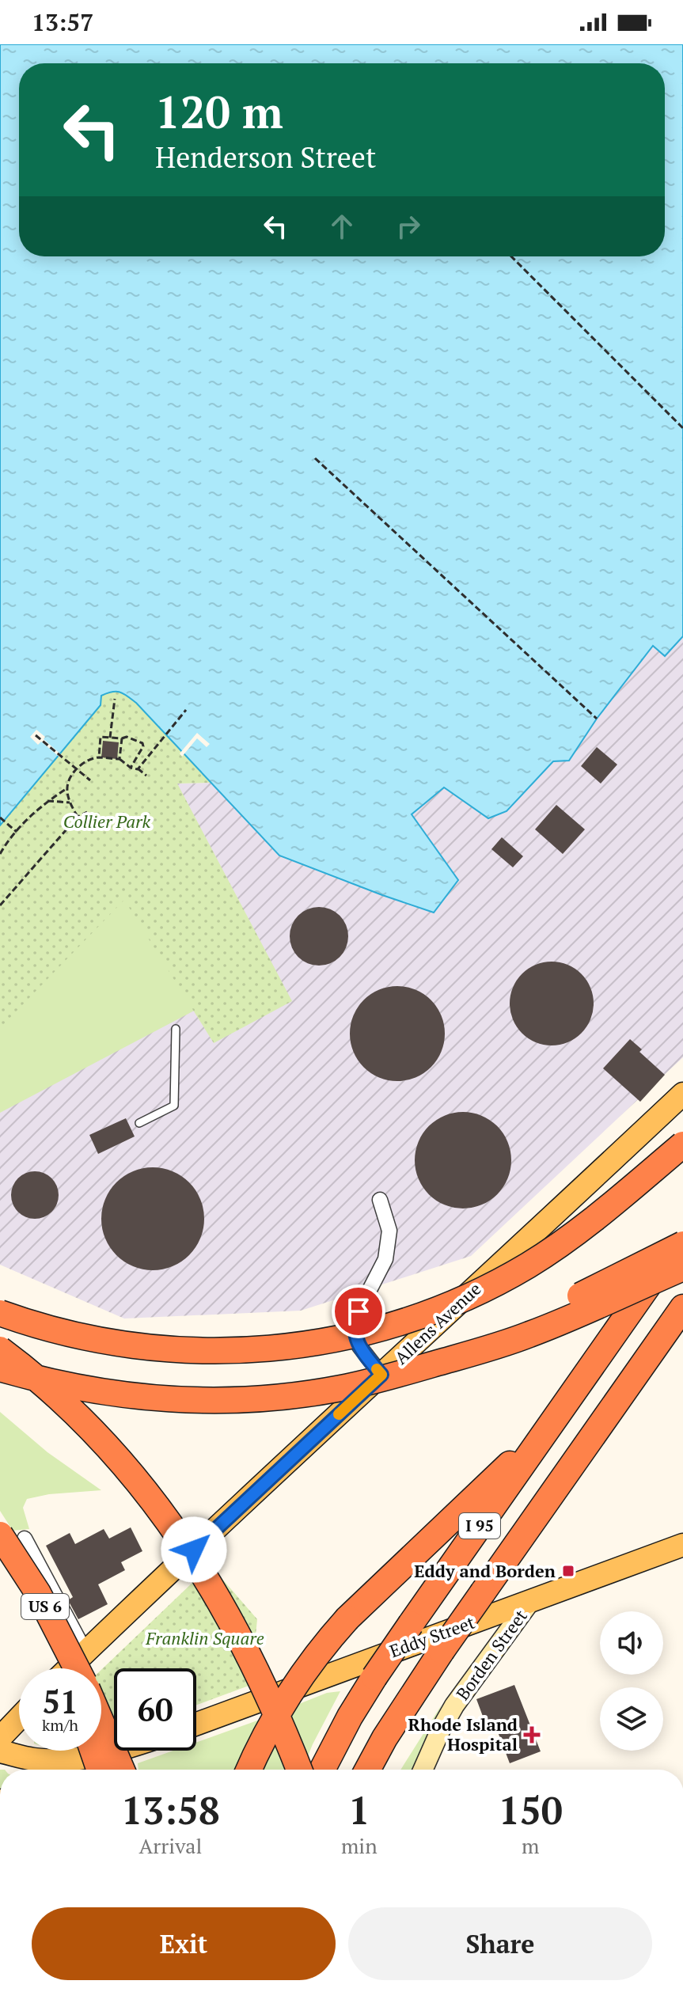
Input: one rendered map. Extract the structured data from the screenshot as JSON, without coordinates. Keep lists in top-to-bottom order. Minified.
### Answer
{"streets":{"highway":["I 95","US 6"],"main road":["Allens Avenue","Eddy Street"],"street":["Borden Street"]},"crossings":[["Eddy Street","Borden Street"]],"parks":["Collier Park","Franklin Square"],"places":{"transit":["Eddy and Borden"],"health":["Rhode Island Hospital"]},"page":{"status":"13:57","turn":["120 m","Henderson Street"],"speed":"51 km/h","limit":"60","eta":["13:58","Arrival","1","min","150","m"],"buttons":["Exit","Share"]}}
